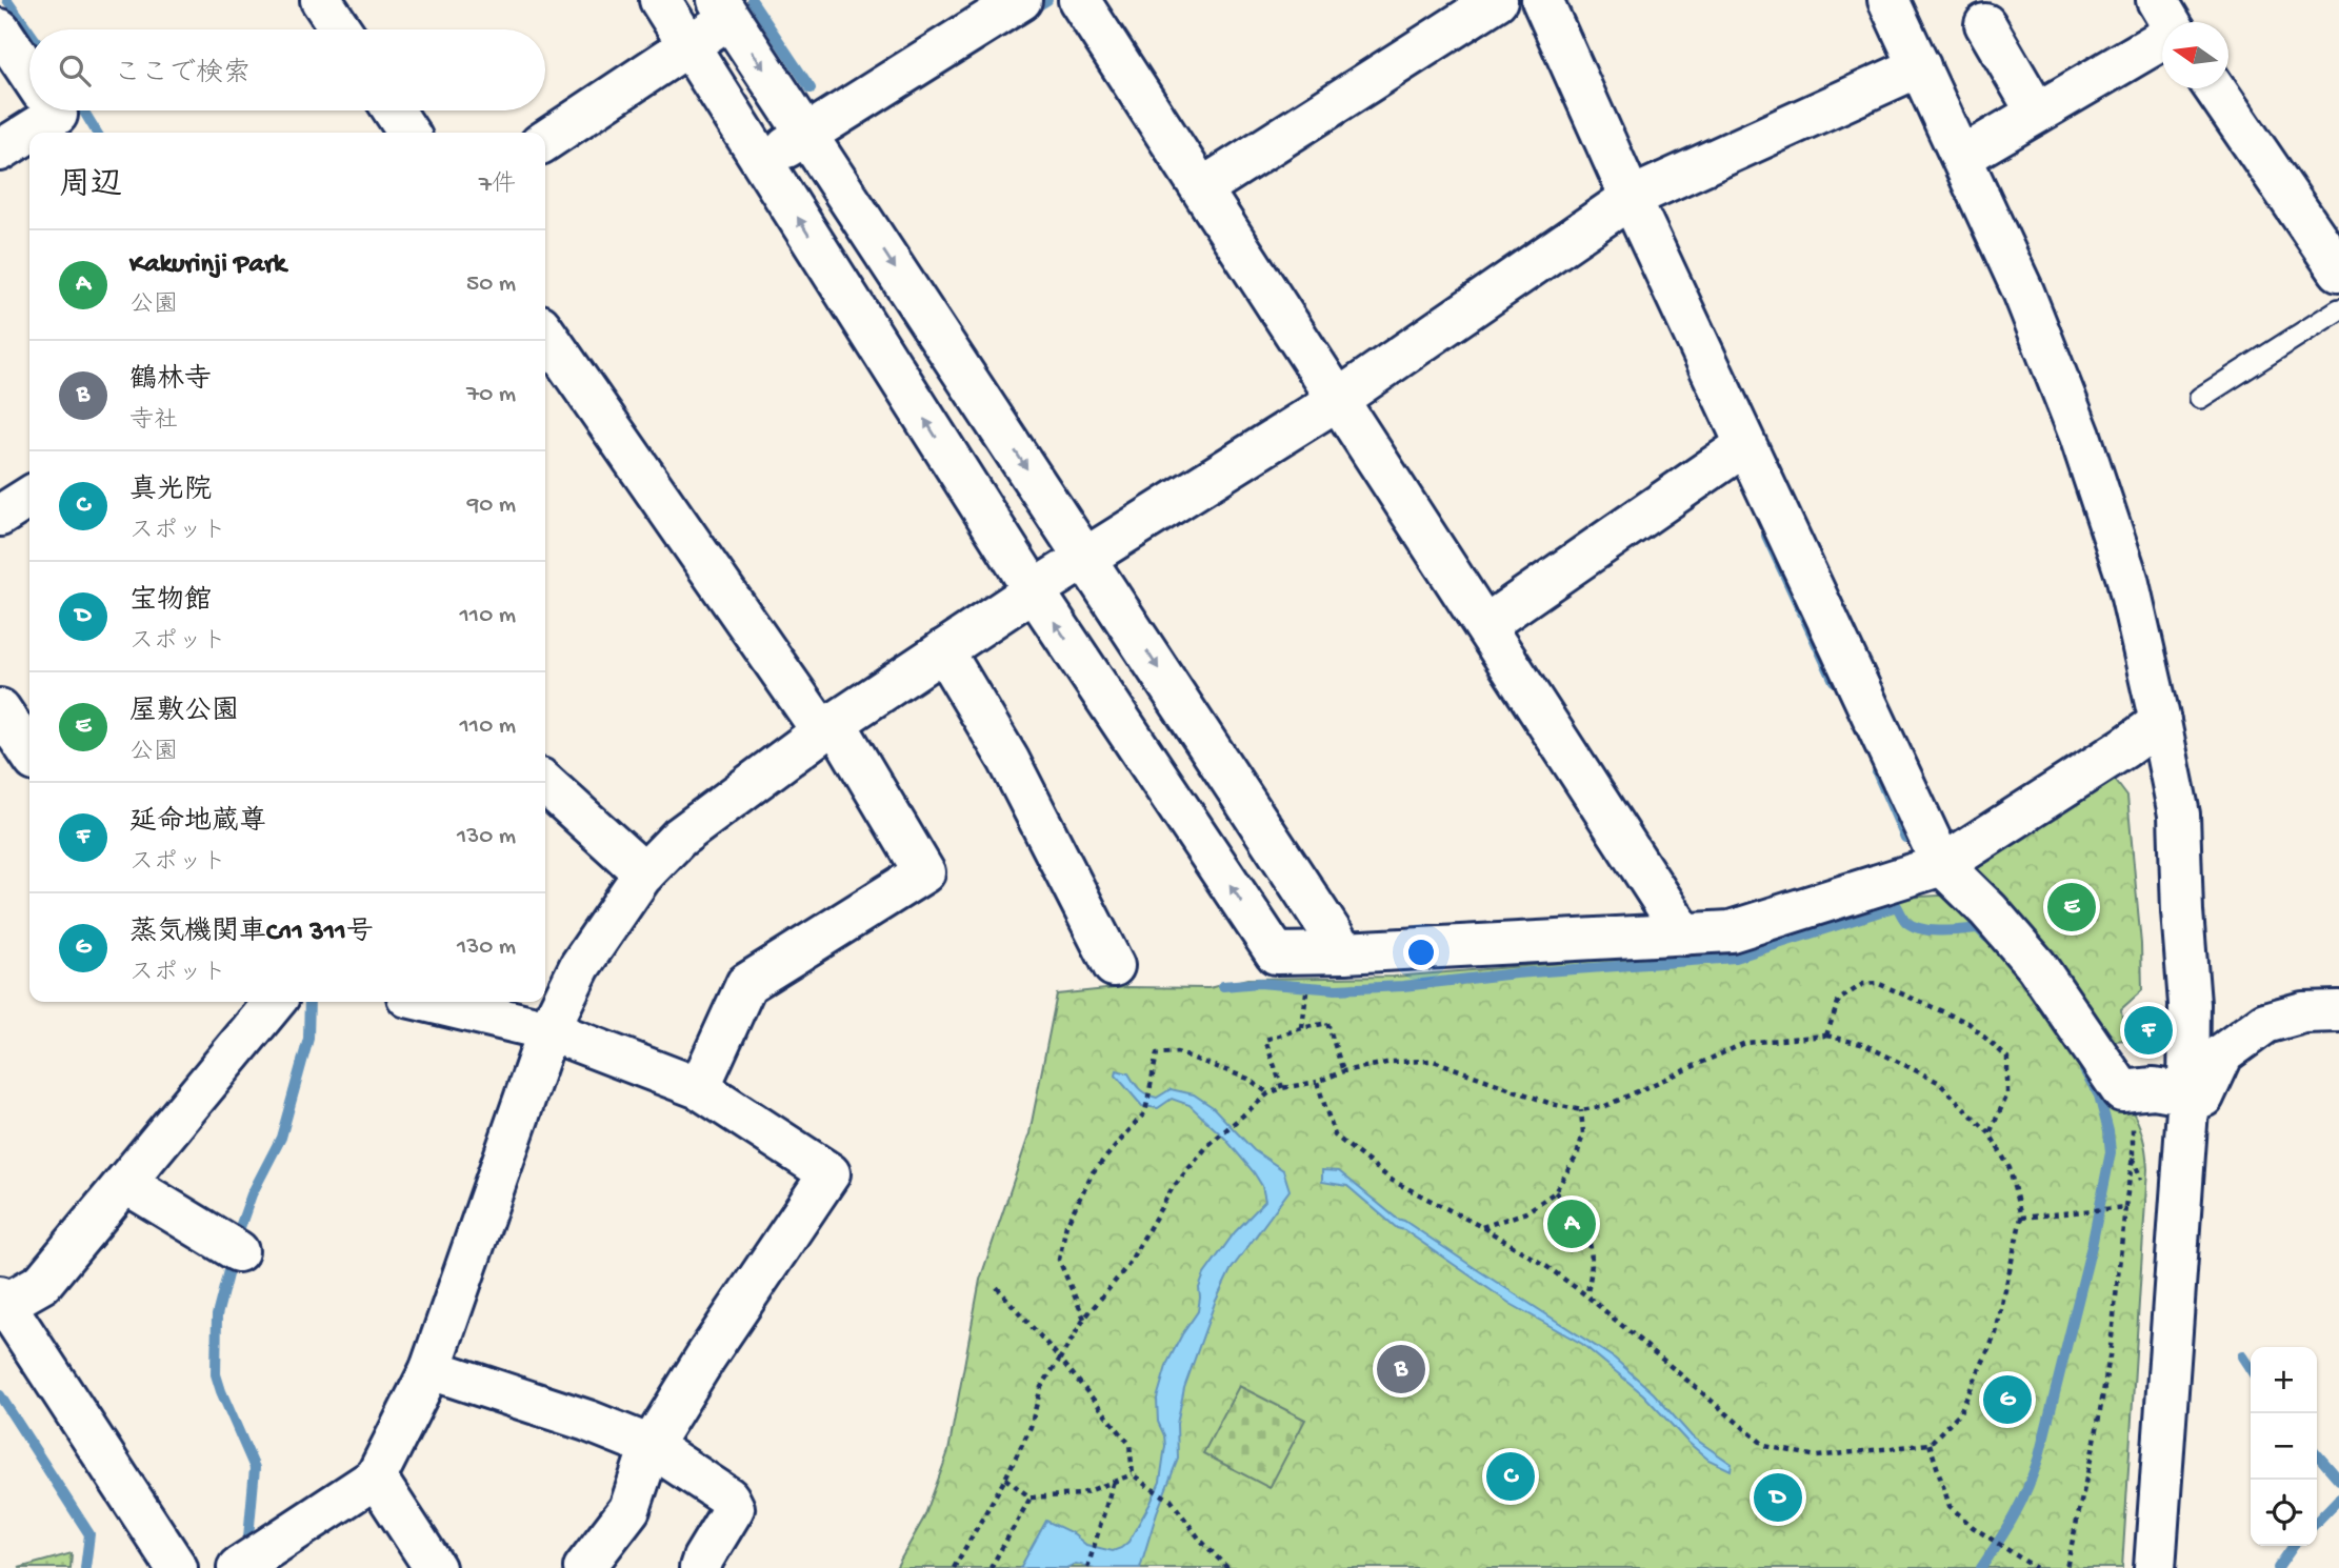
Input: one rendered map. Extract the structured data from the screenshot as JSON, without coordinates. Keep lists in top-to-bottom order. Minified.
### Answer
{"north":"left","page":{"search":"ここで検索","heading":["周辺","7件"],"list":[{"mark":"A","name":"Kakurinji Park","note":"公園","value":"50 m"},{"mark":"B","name":"鶴林寺","note":"寺社","value":"70 m"},{"mark":"C","name":"真光院","note":"スポット","value":"90 m"},{"mark":"D","name":"宝物館","note":"スポット","value":"110 m"},{"mark":"E","name":"屋敷公園","note":"公園","value":"110 m"},{"mark":"F","name":"延命地蔵尊","note":"スポット","value":"130 m"},{"mark":"G","name":"蒸気機関車C11 311号","note":"スポット","value":"130 m"}],"pins":["E","F","A","B","G","C","D"],"map_buttons":["+","−"]}}
